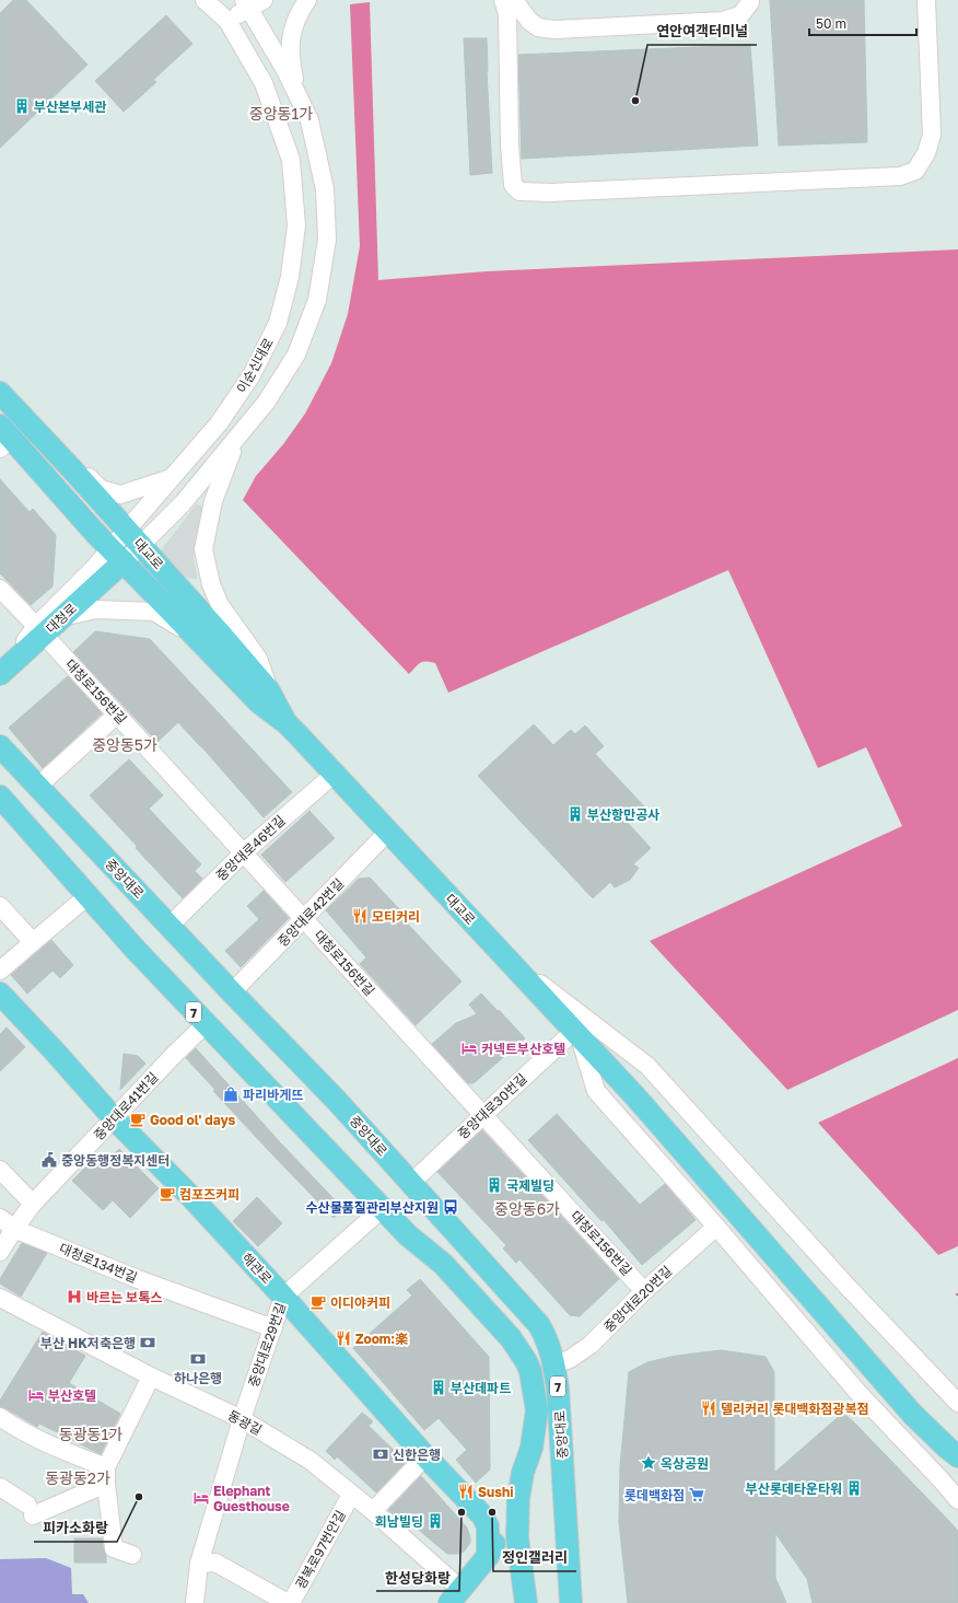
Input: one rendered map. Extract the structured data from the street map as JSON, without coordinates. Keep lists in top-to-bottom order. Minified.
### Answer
{"streets":{"main road":["대교로","대청로","중앙대로","7","해관로"],"street":["이순신대로","대청로156번길","중앙대로46번길","중앙대로42번길","중앙대로41번길","중앙대로30번길","대청로134번길","중앙대로20번길","중앙대로29번길","동광길","광복로97번안길"]},"crossings":[["이순신대로","대교로"],["이순신대로","대청로"],["이순신대로","대청로156번길"],["대교로","대청로"],["대교로","중앙대로46번길"],["대교로","중앙대로42번길"],["대교로","중앙대로30번길"],["대청로","대청로156번길"],["대청로156번길","중앙대로46번길"],["대청로156번길","중앙대로42번길"],["대청로156번길","중앙대로30번길"],["대청로156번길","중앙대로20번길"],["중앙대로46번길","중앙대로"],["중앙대로","중앙대로42번길"],["중앙대로","중앙대로41번길"],["중앙대로","중앙대로30번길"],["중앙대로","중앙대로20번길"],["중앙대로","중앙대로29번길"],["중앙대로41번길","대청로134번길"],["중앙대로41번길","해관로"],["대청로134번길","중앙대로29번길"],["해관로","중앙대로29번길"],["중앙대로29번길","동광길"],["중앙대로29번길","광복로97번안길"],["동광길","광복로97번안길"]],"districts":["중앙동1가","중앙동5가","중앙동6가","동광동1가","동광동2가"],"places":{"other":["연안여객터미널","피카소화랑","한성당화랑","정인갤러리"],"building":["부산본부세관","부산항만공사","국제빌딩","부산데파트","부산롯데타운타워","희남빌딩"],"restaurant":["모티커리","Zoom:楽","델리커리 롯대백화점광복점","Sushi"],"hotel":["커넥트부산호텔","부산호텔","Elephant Guesthouse"],"shop":["파리바게뜨"],"cafe":["Good ol' days","컴포즈커피","이디야커피"],"public building":["중앙동행정복지센터"],"bus stop":["수산물품질관리부산지원"],"hospital":["바르는 보톡스"],"bank":["부산 HK저축은행","하나은행","신한은행"],"place":["옥상공원"],"supermarket":["롯데백화점"]},"scale_bar":"50 m"}
